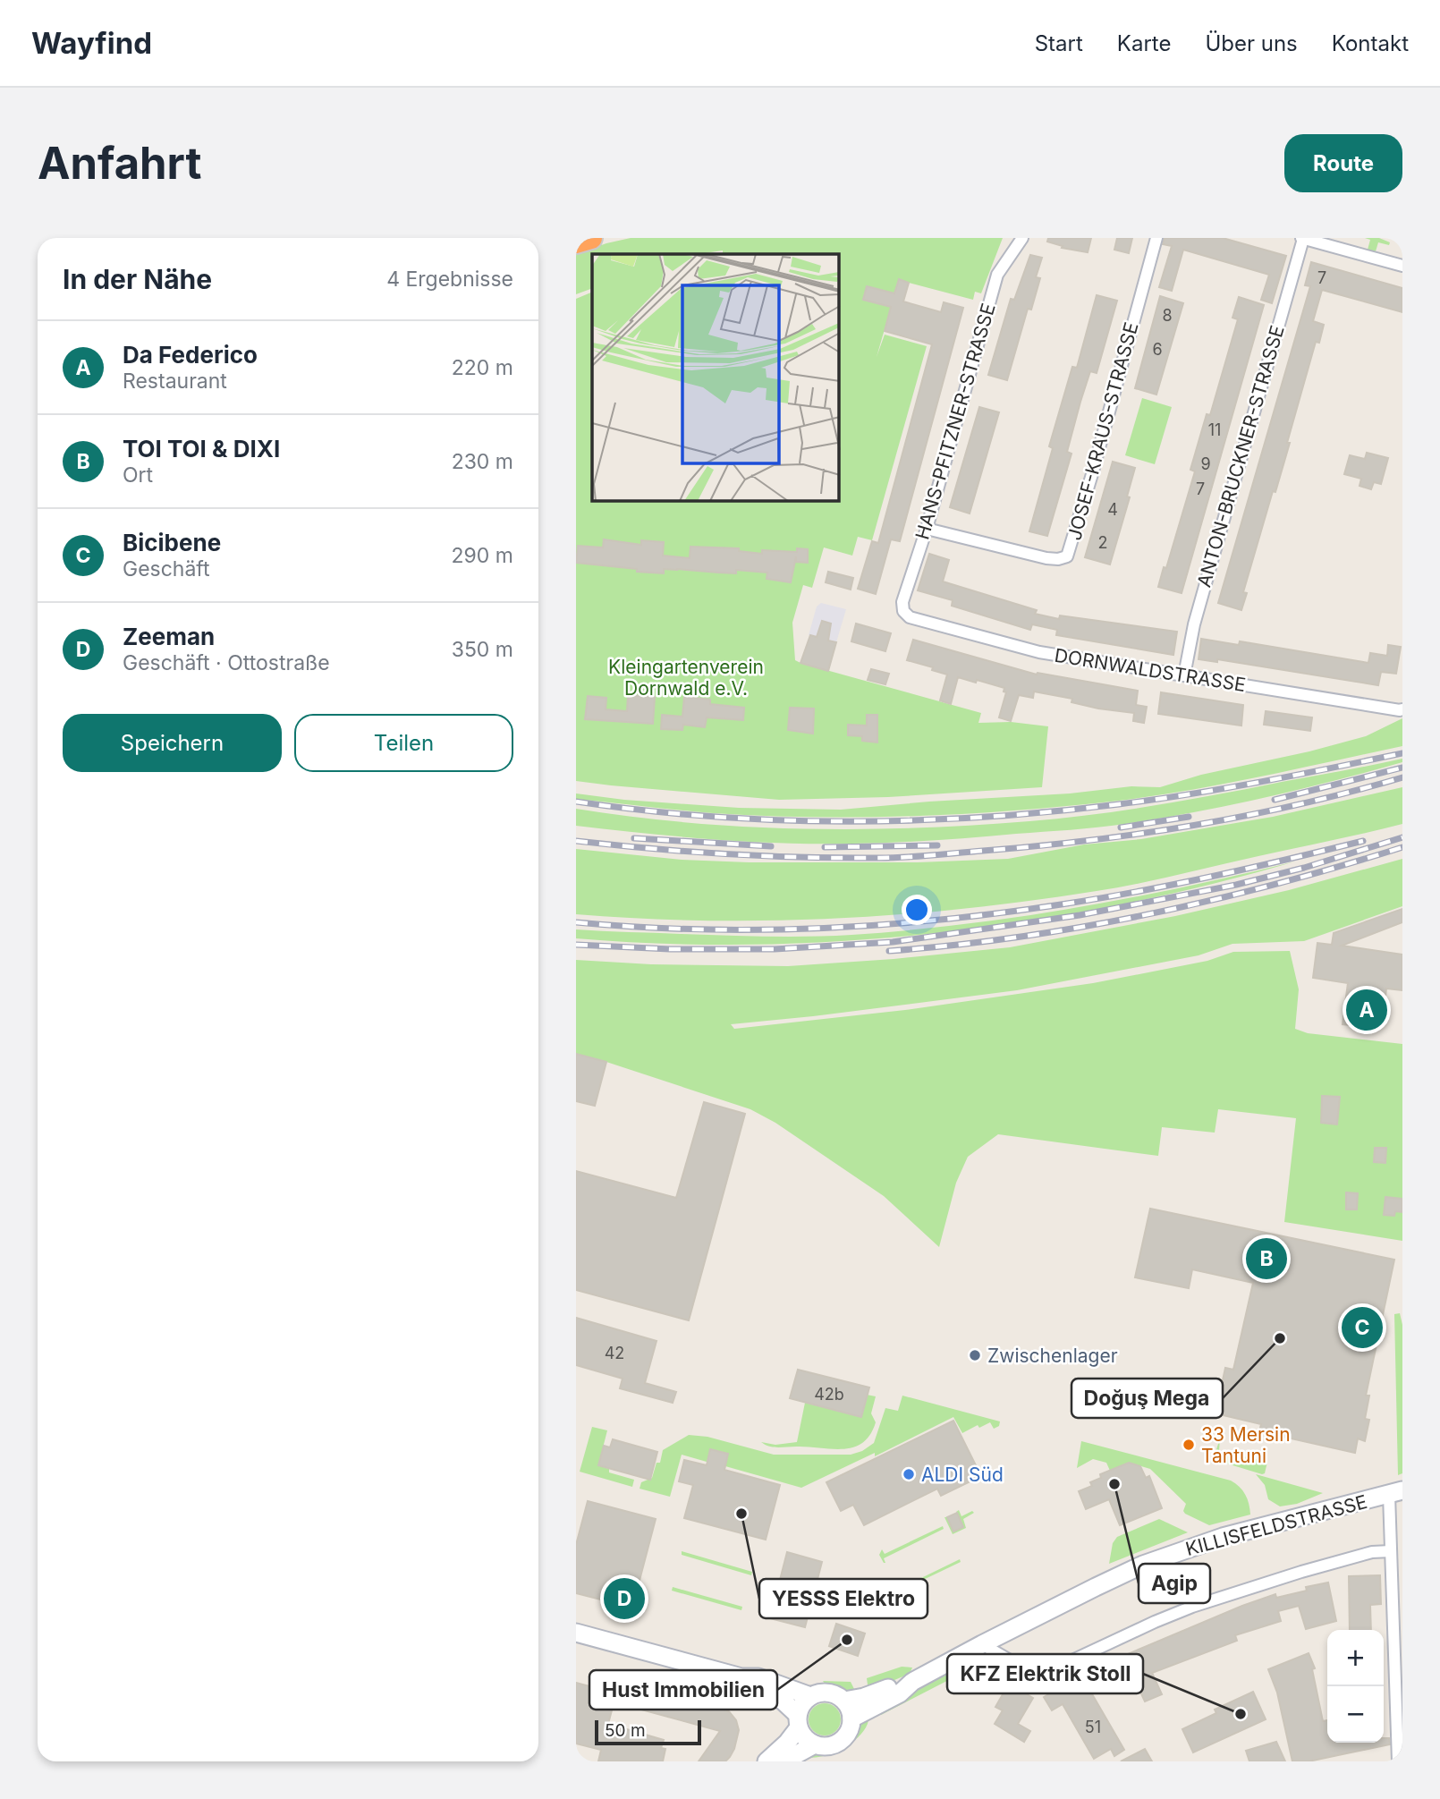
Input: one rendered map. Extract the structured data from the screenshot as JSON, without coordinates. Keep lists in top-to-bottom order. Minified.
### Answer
{"streets":{"main road":["KILLISFELDSTRASSE"],"street":["HANS-PFITZNER-STRASSE","JOSEF-KRAUS-STRASSE","ANTON-BRUCKNER-STRASSE","DORNWALDSTRASSE"]},"crossings":[["HANS-PFITZNER-STRASSE","JOSEF-KRAUS-STRASSE"],["HANS-PFITZNER-STRASSE","DORNWALDSTRASSE"],["ANTON-BRUCKNER-STRASSE","DORNWALDSTRASSE"]],"parks":["Kleingartenverein Dornwald e.V."],"places":["Doğuş Mega","Zwischenlager","33 Mersin Tantuni","ALDI Süd","Agip","YESSS Elektro","Hust Immobilien","KFZ Elektrik Stoll"],"house_numbers":["7","8","6","11","9","7","4","2","42","42b","51"],"scale_bar":"50 m","page":{"header":"Wayfind","nav":["Start","Karte","Über uns","Kontakt"],"buttons":["Route",["Speichern","Teilen"]],"title":"Anfahrt","heading":["In der Nähe","4 Ergebnisse"],"list":[{"mark":"A","name":"Da Federico","note":"Restaurant","value":"220 m"},{"mark":"B","name":"TOI TOI & DIXI","note":"Ort","value":"230 m"},{"mark":"C","name":"Bicibene","note":"Geschäft","value":"290 m"},{"mark":"D","name":"Zeeman","note":"Geschäft · Ottostraße","value":"350 m"}],"pins":["A","B","C","D"],"map_buttons":["+","−"],"scale":"50 m"}}
